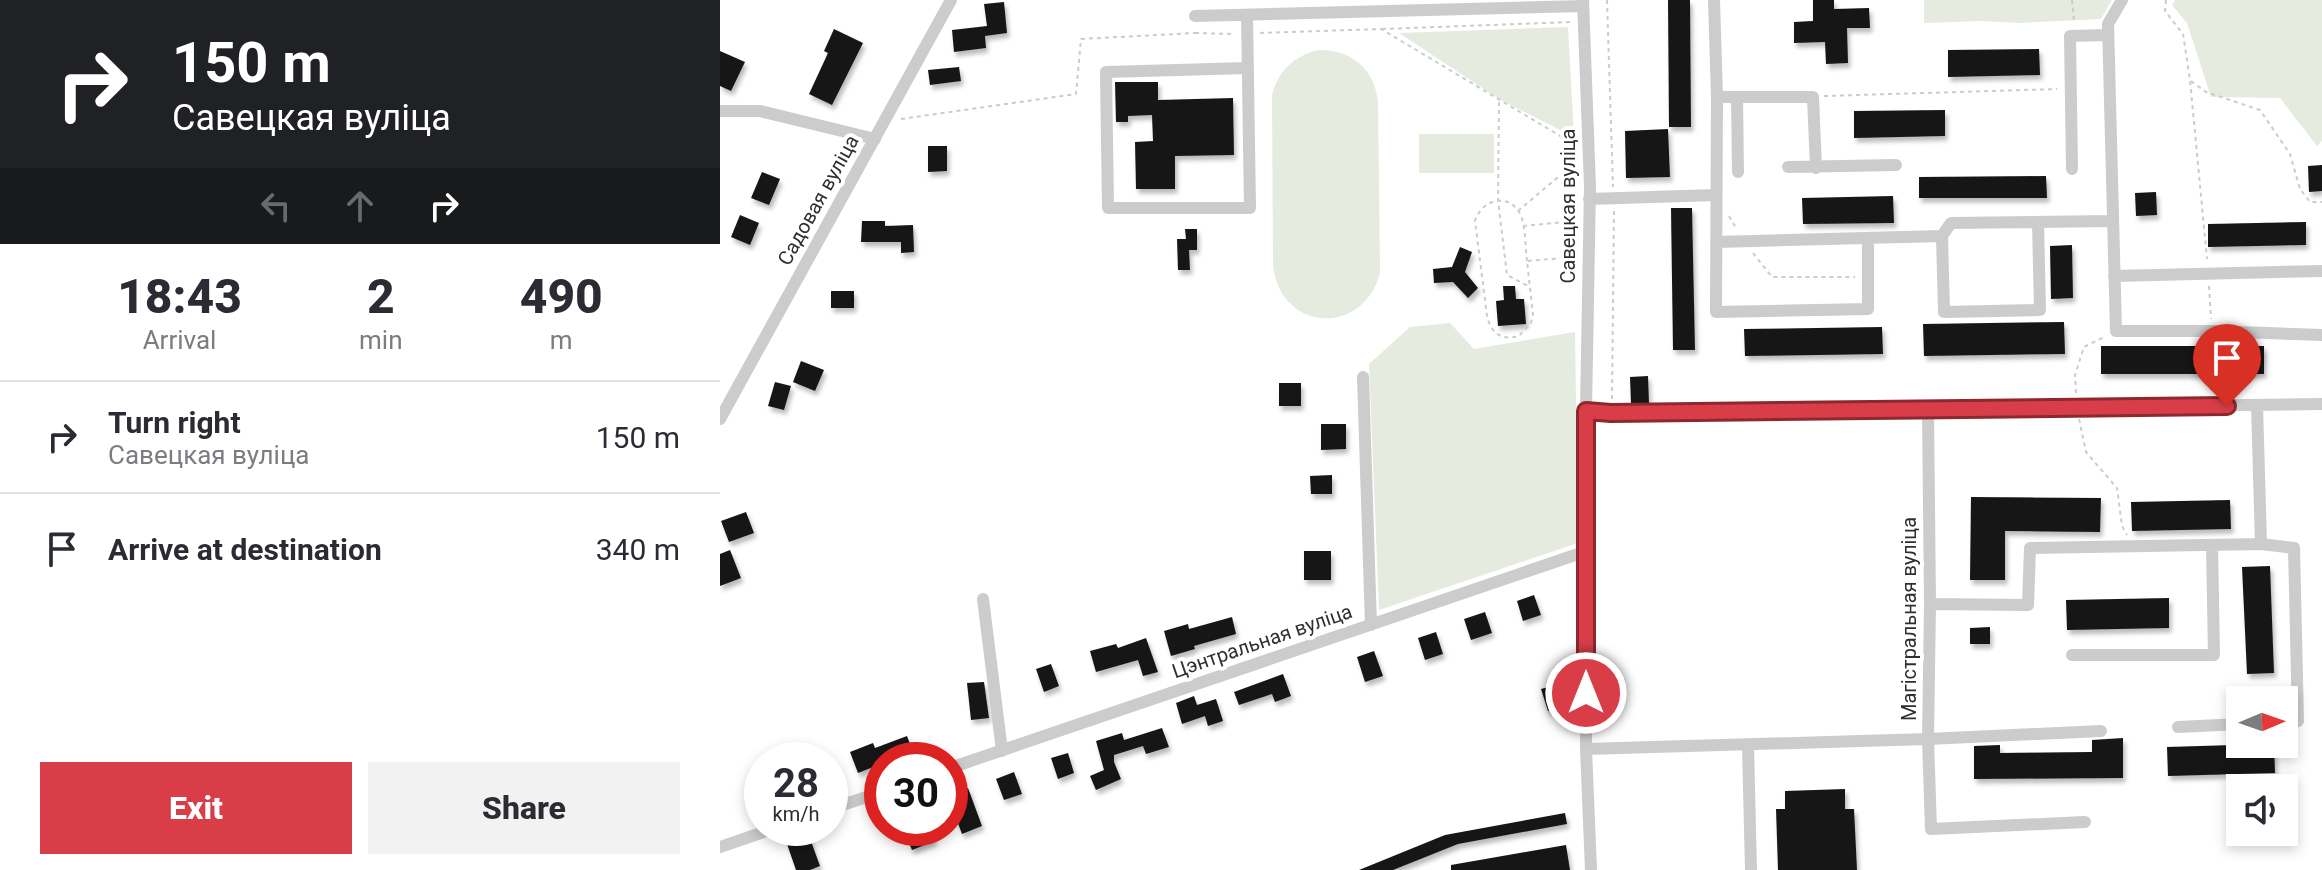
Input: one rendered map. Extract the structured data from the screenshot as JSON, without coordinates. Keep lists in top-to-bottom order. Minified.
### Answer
{"streets":{"street":["Садовая вуліца","Савецкая вуліца","Магістральная вуліца","Цэнтральная вуліца"]},"crossings":[["Савецкая вуліца","Цэнтральная вуліца"]],"north":"right","page":{"turn":["150 m","Савецкая вуліца"],"eta":["18:43","Arrival","2","min","490","m"],"list":[{"name":"Turn right","note":"Савецкая вуліца","value":"150 m"},{"name":"Arrive at destination","value":"340 m"}],"speed":"28 km/h","limit":"30","buttons":["Exit","Share"]}}
